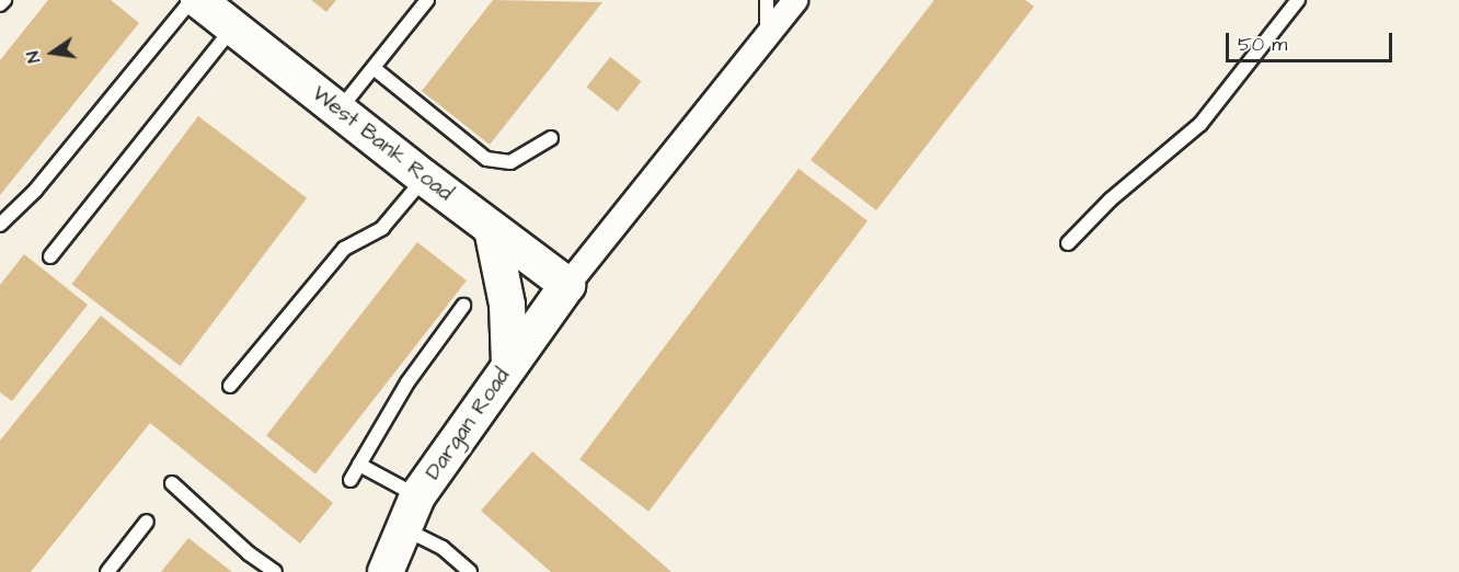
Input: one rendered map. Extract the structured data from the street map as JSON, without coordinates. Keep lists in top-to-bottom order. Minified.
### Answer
{"streets":{"street":["West Bank Road","Dargan Road"]},"crossings":[["West Bank Road","Dargan Road"]],"scale_bar":"50 m","north":"left"}
